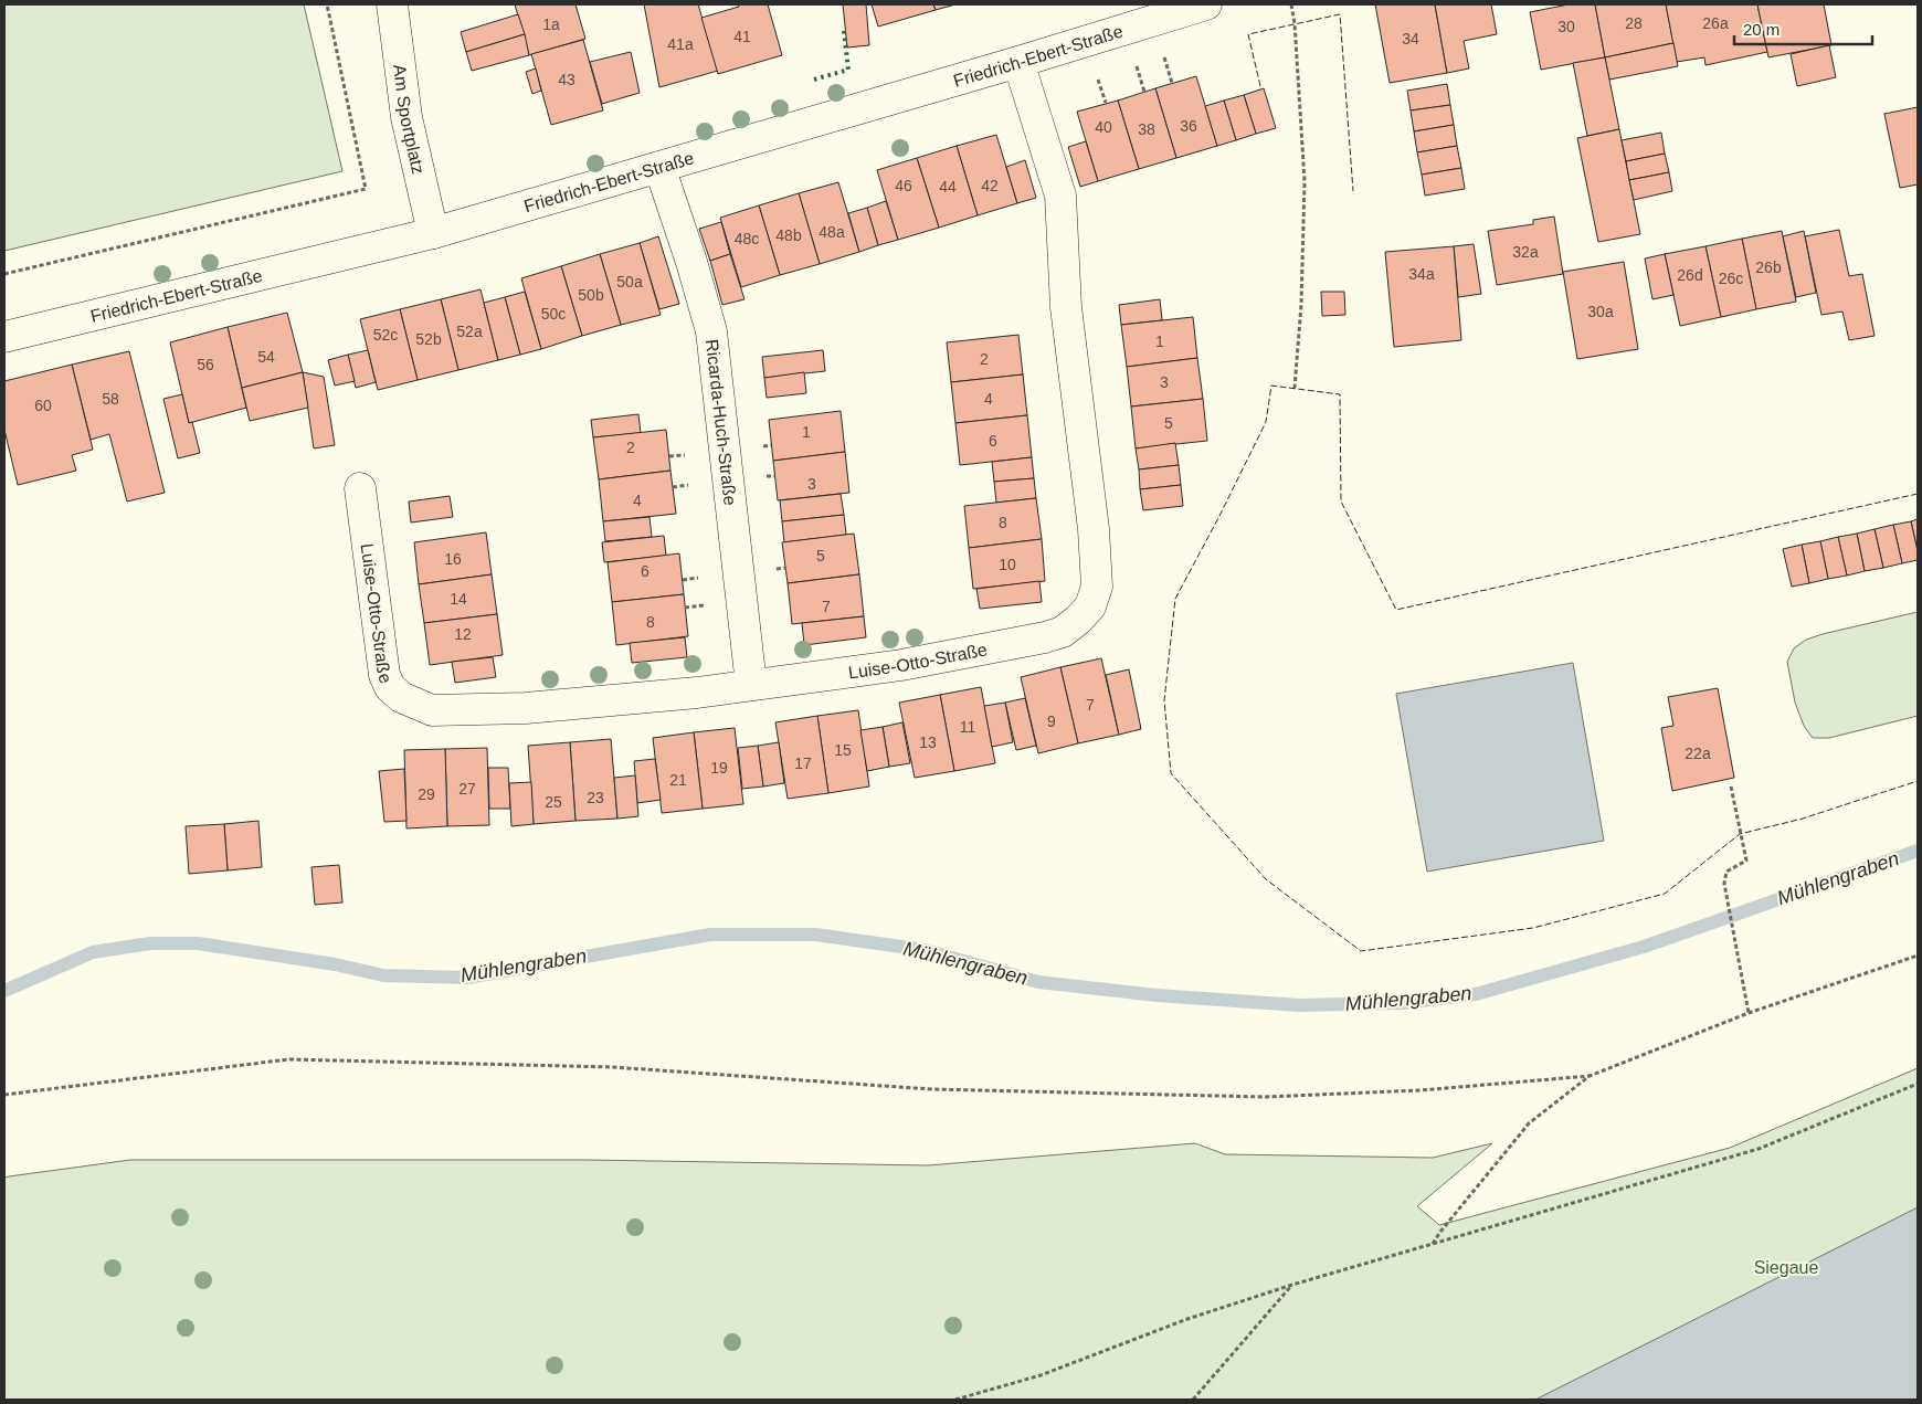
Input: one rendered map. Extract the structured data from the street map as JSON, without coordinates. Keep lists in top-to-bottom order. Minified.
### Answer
{"streets":{"street":["Friedrich-Ebert-Straße","Am Sportplatz","Ricarda-Huch-Straße","Luise-Otto-Straße"]},"crossings":[["Friedrich-Ebert-Straße","Am Sportplatz"],["Friedrich-Ebert-Straße","Ricarda-Huch-Straße"],["Friedrich-Ebert-Straße","Luise-Otto-Straße"],["Ricarda-Huch-Straße","Luise-Otto-Straße"]],"water":["Mühlengraben"],"parks":["Siegaue"],"house_numbers":["28","26a","1a","30","41","34","41a","43","36","40","38","46","42","44","48a","48b","48c","32a","26b","34a","26d","26c","50a","50b","30a","50c","52a","52c","52b","1","54","2","56","3","58","4","60","5","1","6","2","3","4","8","5","16","10","6","14","7","8","12","7","9","11","13","15","22a","17","19","21","27","29","23","25"],"scale_bar":"20 m"}
